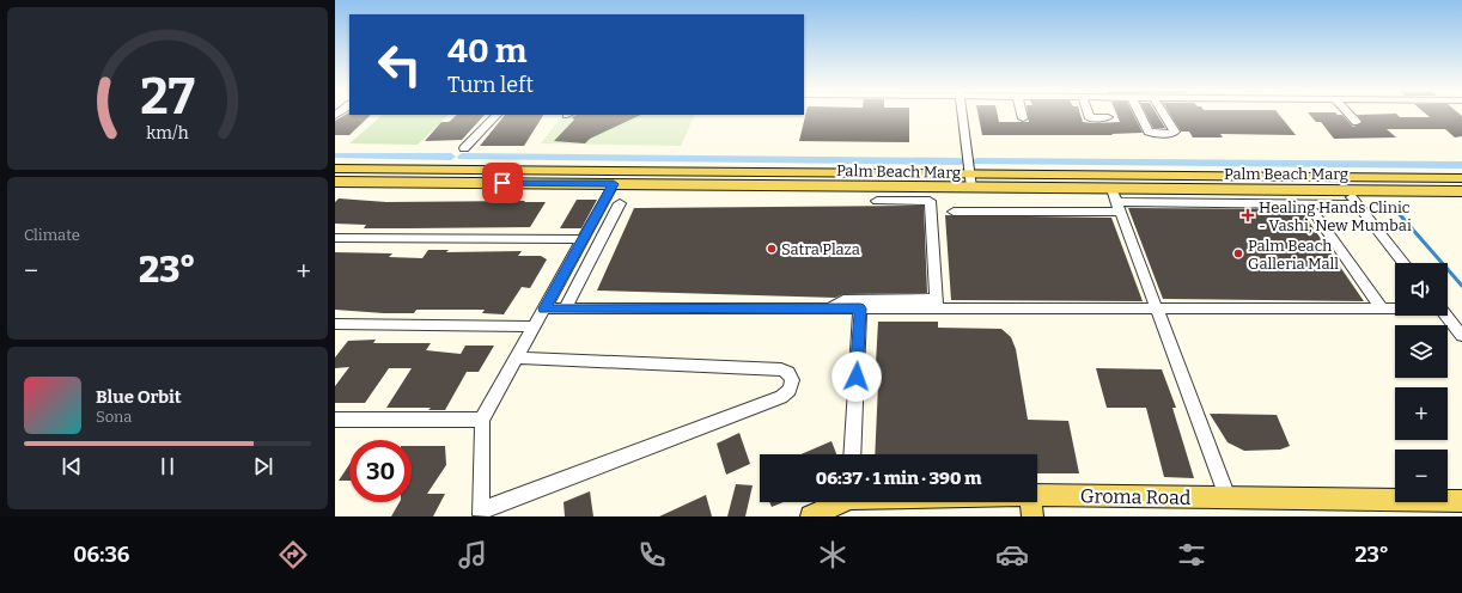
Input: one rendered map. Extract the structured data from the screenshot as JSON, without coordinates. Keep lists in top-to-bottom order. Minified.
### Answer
{"streets":{"main road":["Palm Beach Marg","Groma Road"]},"places":{"health":["Healing Hands Clinic - Vashi, New Mumbai"],"other":["Satra Plaza","Palm Beach Galleria Mall"]},"page":{"turn":["40 m","Turn left"],"tile":"Climate","heat":["−","23°","+"],"map_buttons":["+","−"],"song":["Blue Orbit","Sona"],"limit":"30","trip":"06:37 · 1 min · 390 m","tabs":["06:36","23°"],"gauge":["27","km/h"]}}
